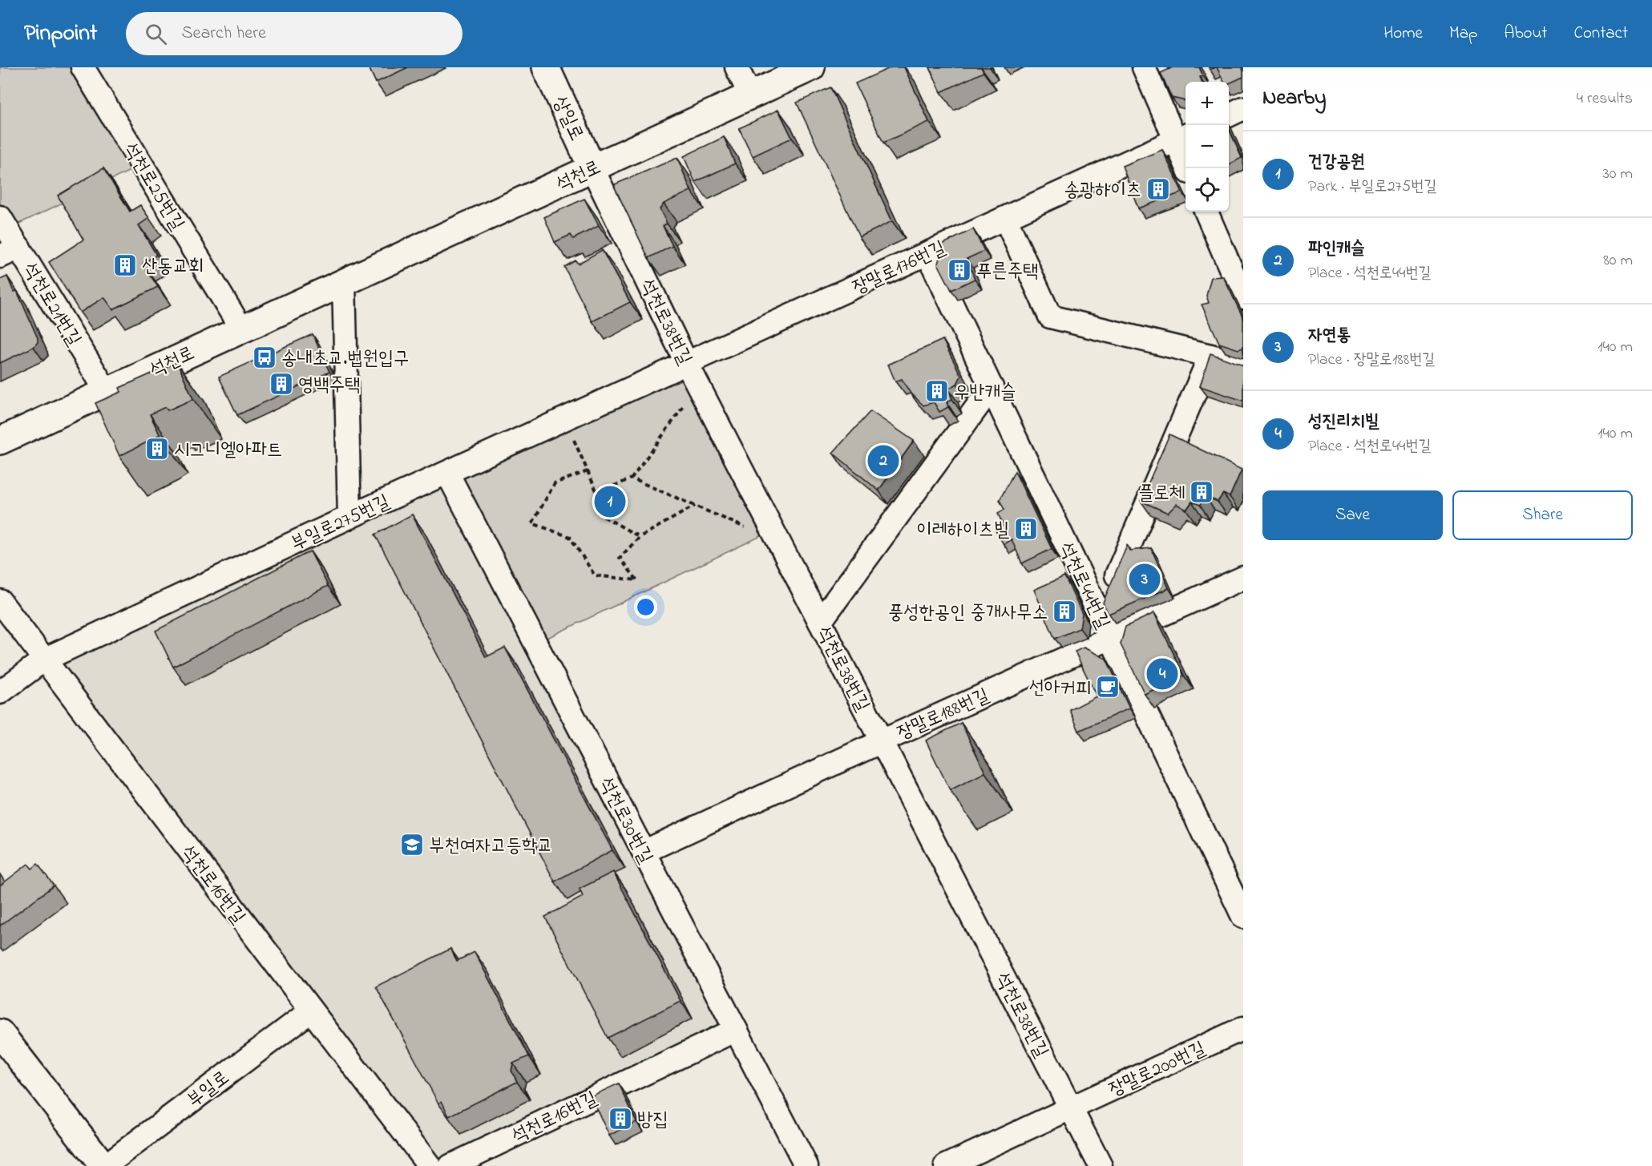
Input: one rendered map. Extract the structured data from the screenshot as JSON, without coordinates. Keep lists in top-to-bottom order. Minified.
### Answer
{"streets":{"street":["상일로","석천로","석천로25번길","장말로176번길","석천로21번길","석천로38번길","부일로275번길","석천로44번길","장말로188번길","석천로30번길","석천로16번길","장말로200번길","부일로"]},"crossings":[["상일로","석천로"],["상일로","석천로38번길"],["석천로","석천로25번길"],["석천로","석천로21번길"],["석천로","석천로38번길"],["장말로176번길","석천로38번길"],["장말로176번길","부일로275번길"],["장말로176번길","석천로44번길"],["석천로38번길","부일로275번길"],["석천로38번길","장말로188번길"],["석천로38번길","장말로200번길"],["부일로275번길","석천로30번길"],["부일로275번길","석천로16번길"],["석천로44번길","장말로188번길"],["장말로188번길","석천로30번길"],["석천로30번길","석천로16번길"],["석천로16번길","부일로"]],"places":{"building":["송광하이츠","산동교회","푸른주택","영백주택","우반캐슬","시그니엘아파트","플로체","이레하이츠빌","풍성한공인 중개사무소","방집"],"bus stop":["송내초교.법원입구"],"cafe":["선아커피"],"school or university":["부천여자고등학교"]},"page":{"header":"Pinpoint","search":"Search here","nav":["Home","Map","About","Contact"],"heading":["Nearby","4 results"],"map_buttons":["+","−"],"list":[{"mark":"1","name":"건강공원","note":"Park · 부일로275번길","value":"30 m"},{"mark":"2","name":"파인캐슬","note":"Place · 석천로44번길","value":"80 m"},{"mark":"3","name":"자연통","note":"Place · 장말로188번길","value":"140 m"},{"mark":"4","name":"성진리치빌","note":"Place · 석천로44번길","value":"140 m"}],"pins":["2","1","3","4"],"buttons":["Save","Share"]}}
